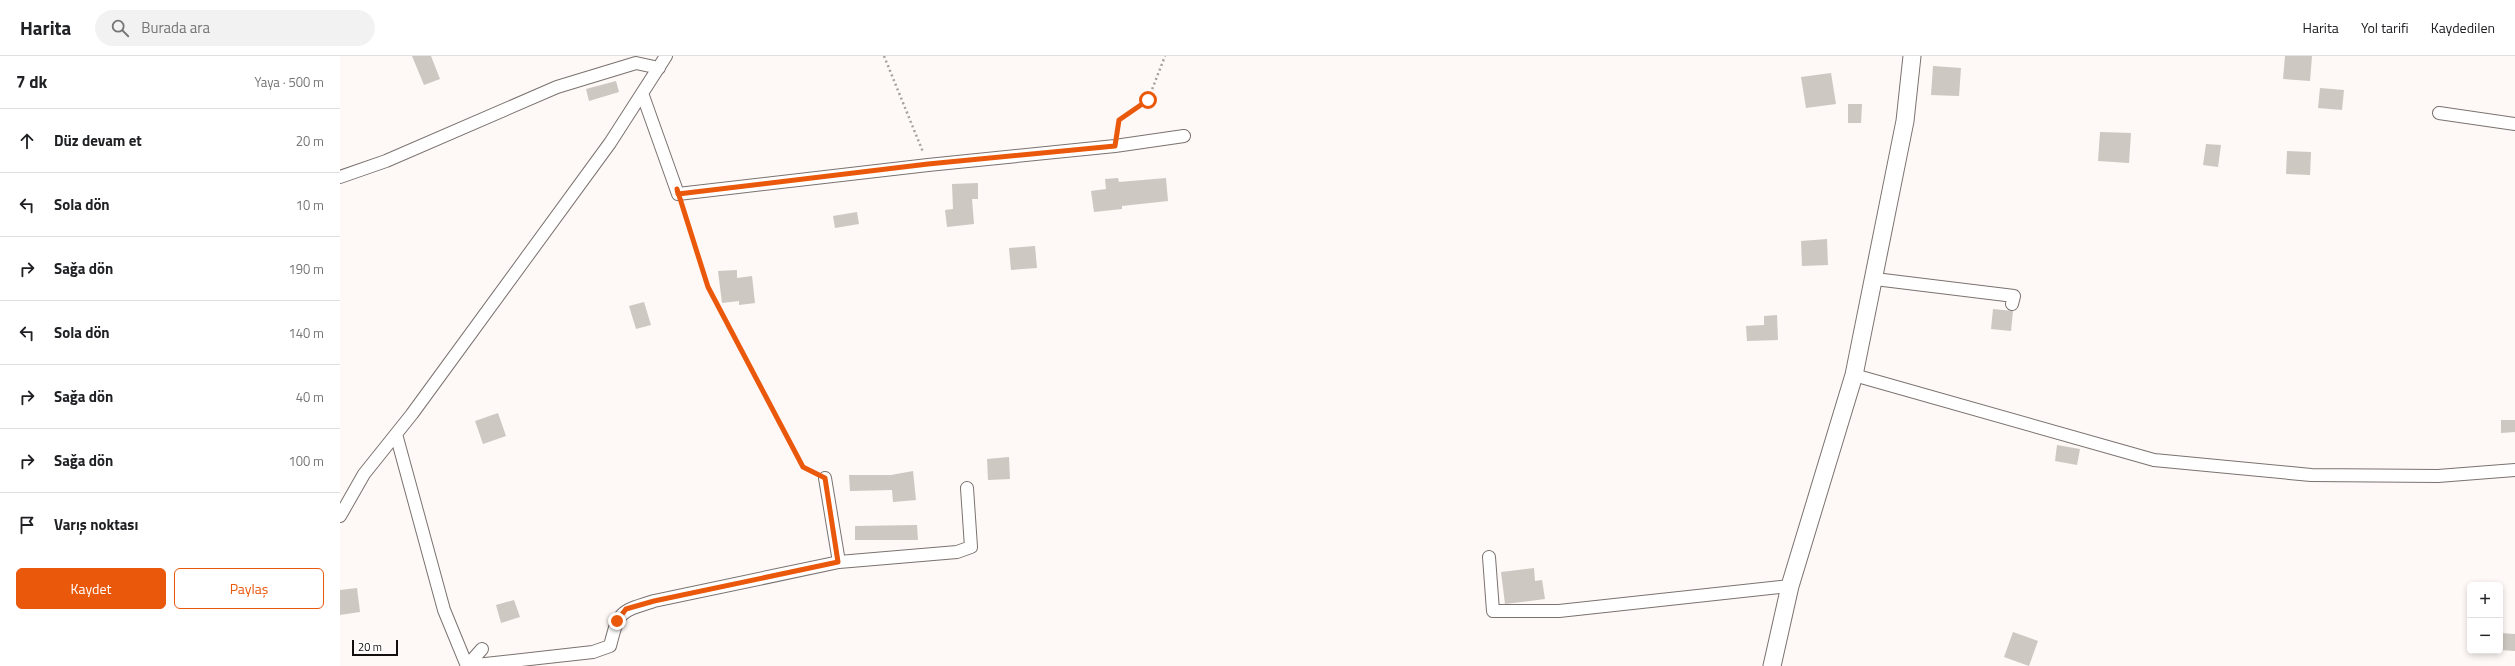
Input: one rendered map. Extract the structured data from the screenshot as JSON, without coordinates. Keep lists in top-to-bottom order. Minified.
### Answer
{"scale_bar":"20 m","page":{"header":"Harita","search":"Burada ara","nav":["Harita","Yol tarifi","Kaydedilen"],"heading":["7 dk","Yaya · 500 m"],"list":[["Düz devam et","20 m"],["Sola dön","10 m"],["Sağa dön","190 m"],["Sola dön","140 m"],["Sağa dön","40 m"],["Sağa dön","100 m"],"Varış noktası"],"buttons":["Kaydet","Paylaş"],"map_buttons":["+","−"],"scale":"20 m"}}
